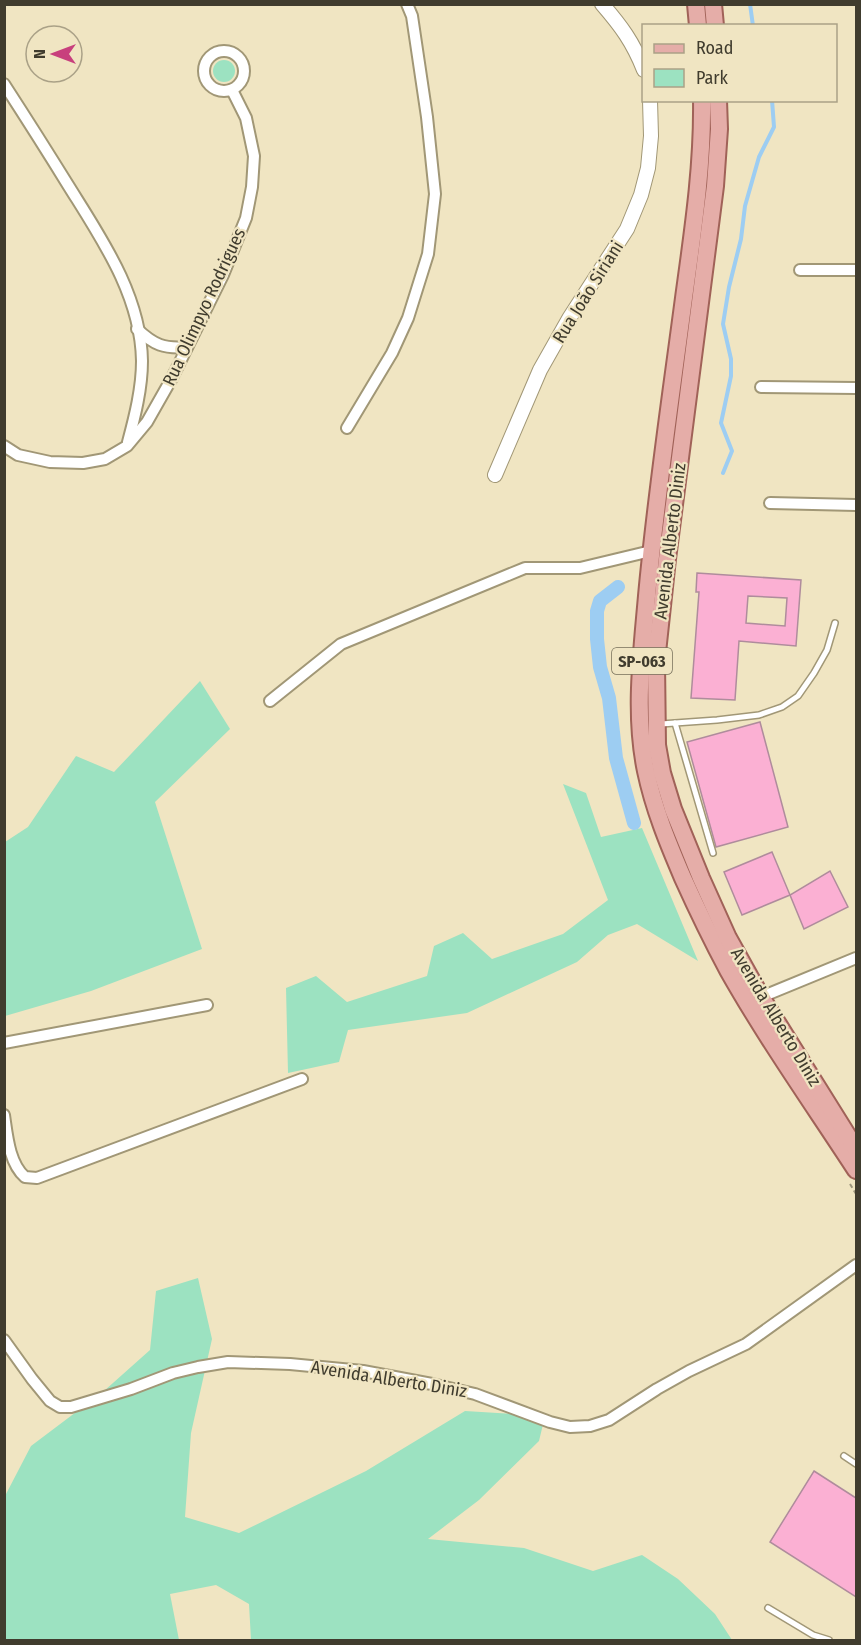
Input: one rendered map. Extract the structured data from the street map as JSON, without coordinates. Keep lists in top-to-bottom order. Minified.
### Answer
{"streets":{"main road":["Avenida Alberto Diniz","SP-063"],"street":["Rua João Siriani","Rua Olimpyo Rodrigues"]},"legend":["Road","Park"],"north":"left"}
